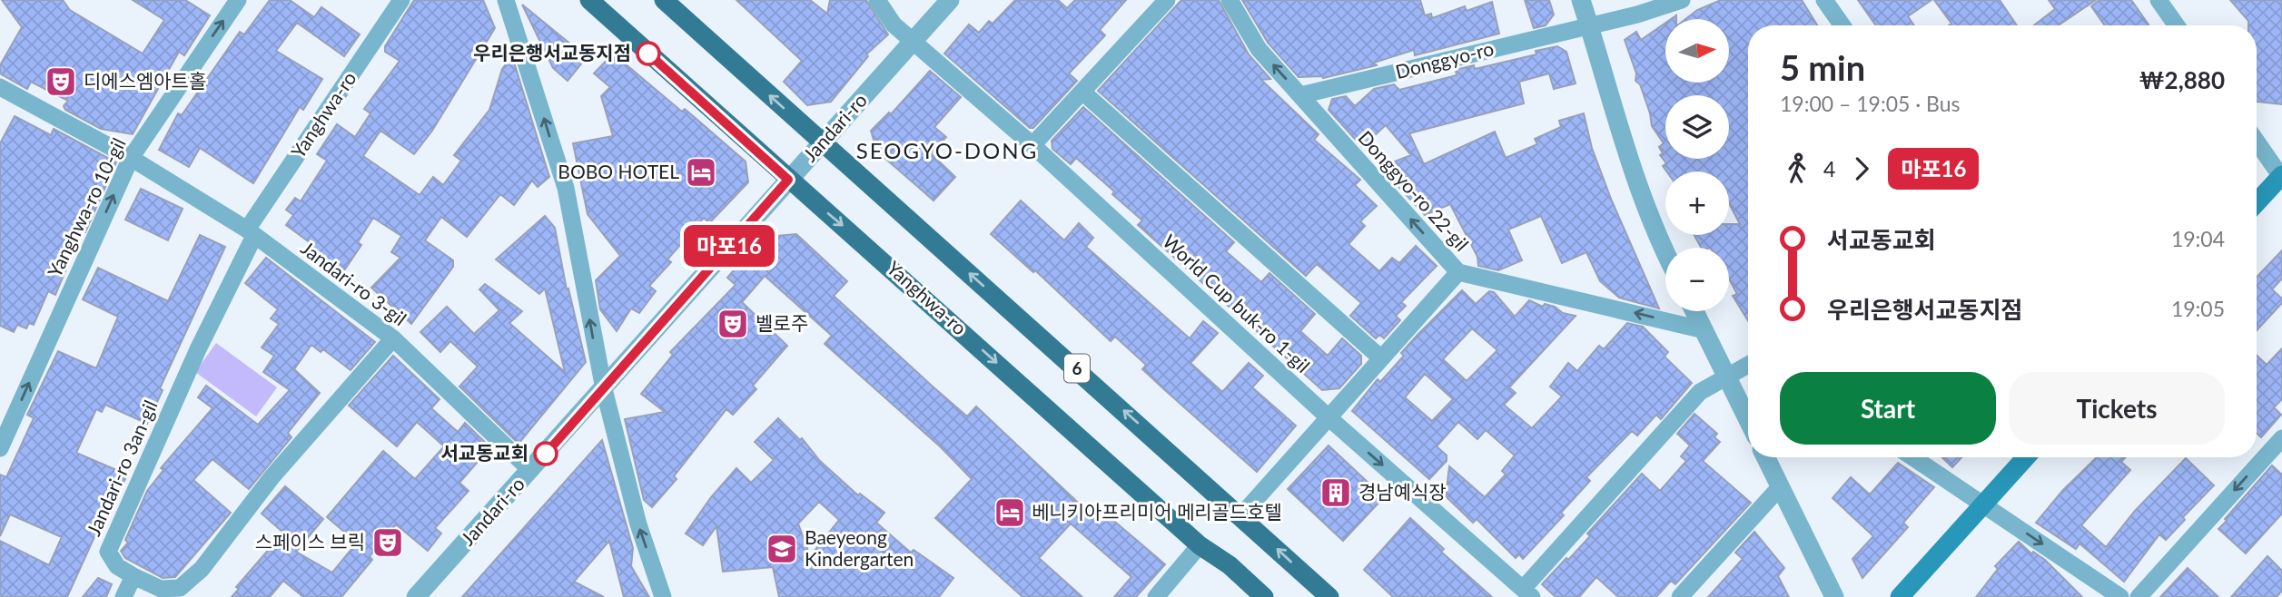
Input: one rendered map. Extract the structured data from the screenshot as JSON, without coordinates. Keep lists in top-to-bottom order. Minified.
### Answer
{"streets":{"main road":["Yanghwa-ro","6"],"street":["Donggyo-ro","Jandari-ro","Donggyo-ro 22-gil","Yanghwa-ro 10-gil","Jandari-ro 3-gil","World Cup buk-ro 1-gil","Jandari-ro 3an-gil"]},"crossings":[["Donggyo-ro","Donggyo-ro 22-gil"],["Yanghwa-ro","Jandari-ro"],["Yanghwa-ro","Jandari-ro 3-gil"],["Yanghwa-ro","Jandari-ro 3an-gil"],["Jandari-ro","Jandari-ro 3-gil"],["Jandari-ro","World Cup buk-ro 1-gil"],["Jandari-ro","6"],["Yanghwa-ro 10-gil","Jandari-ro 3-gil"],["Jandari-ro 3-gil","Jandari-ro 3an-gil"]],"one_way":["Yanghwa-ro","Yanghwa-ro 10-gil"],"districts":["SEOGYO-DONG"],"places":{"other":["우리은행서교동지점","서교동교회"],"theatre":["디에스엠아트홀","벨로주","스페이스 브릭"],"hotel":["BOBO HOTEL","베니키아프리미어 메리골드호텔"],"building":["경남예식장"],"school or university":["Baeyeong Kindergarten"]},"lines":["bus line 마포16"],"north":"right","page":{"on_map":"마포16","map_buttons":["+","−"],"heading":["5 min","19:00 – 19:05 · Bus","₩2,880"],"legs":["4","마포16"],"list":[{"name":"서교동교회","value":"19:04"},{"name":"우리은행서교동지점","value":"19:05"}],"buttons":["Start","Tickets"]}}
